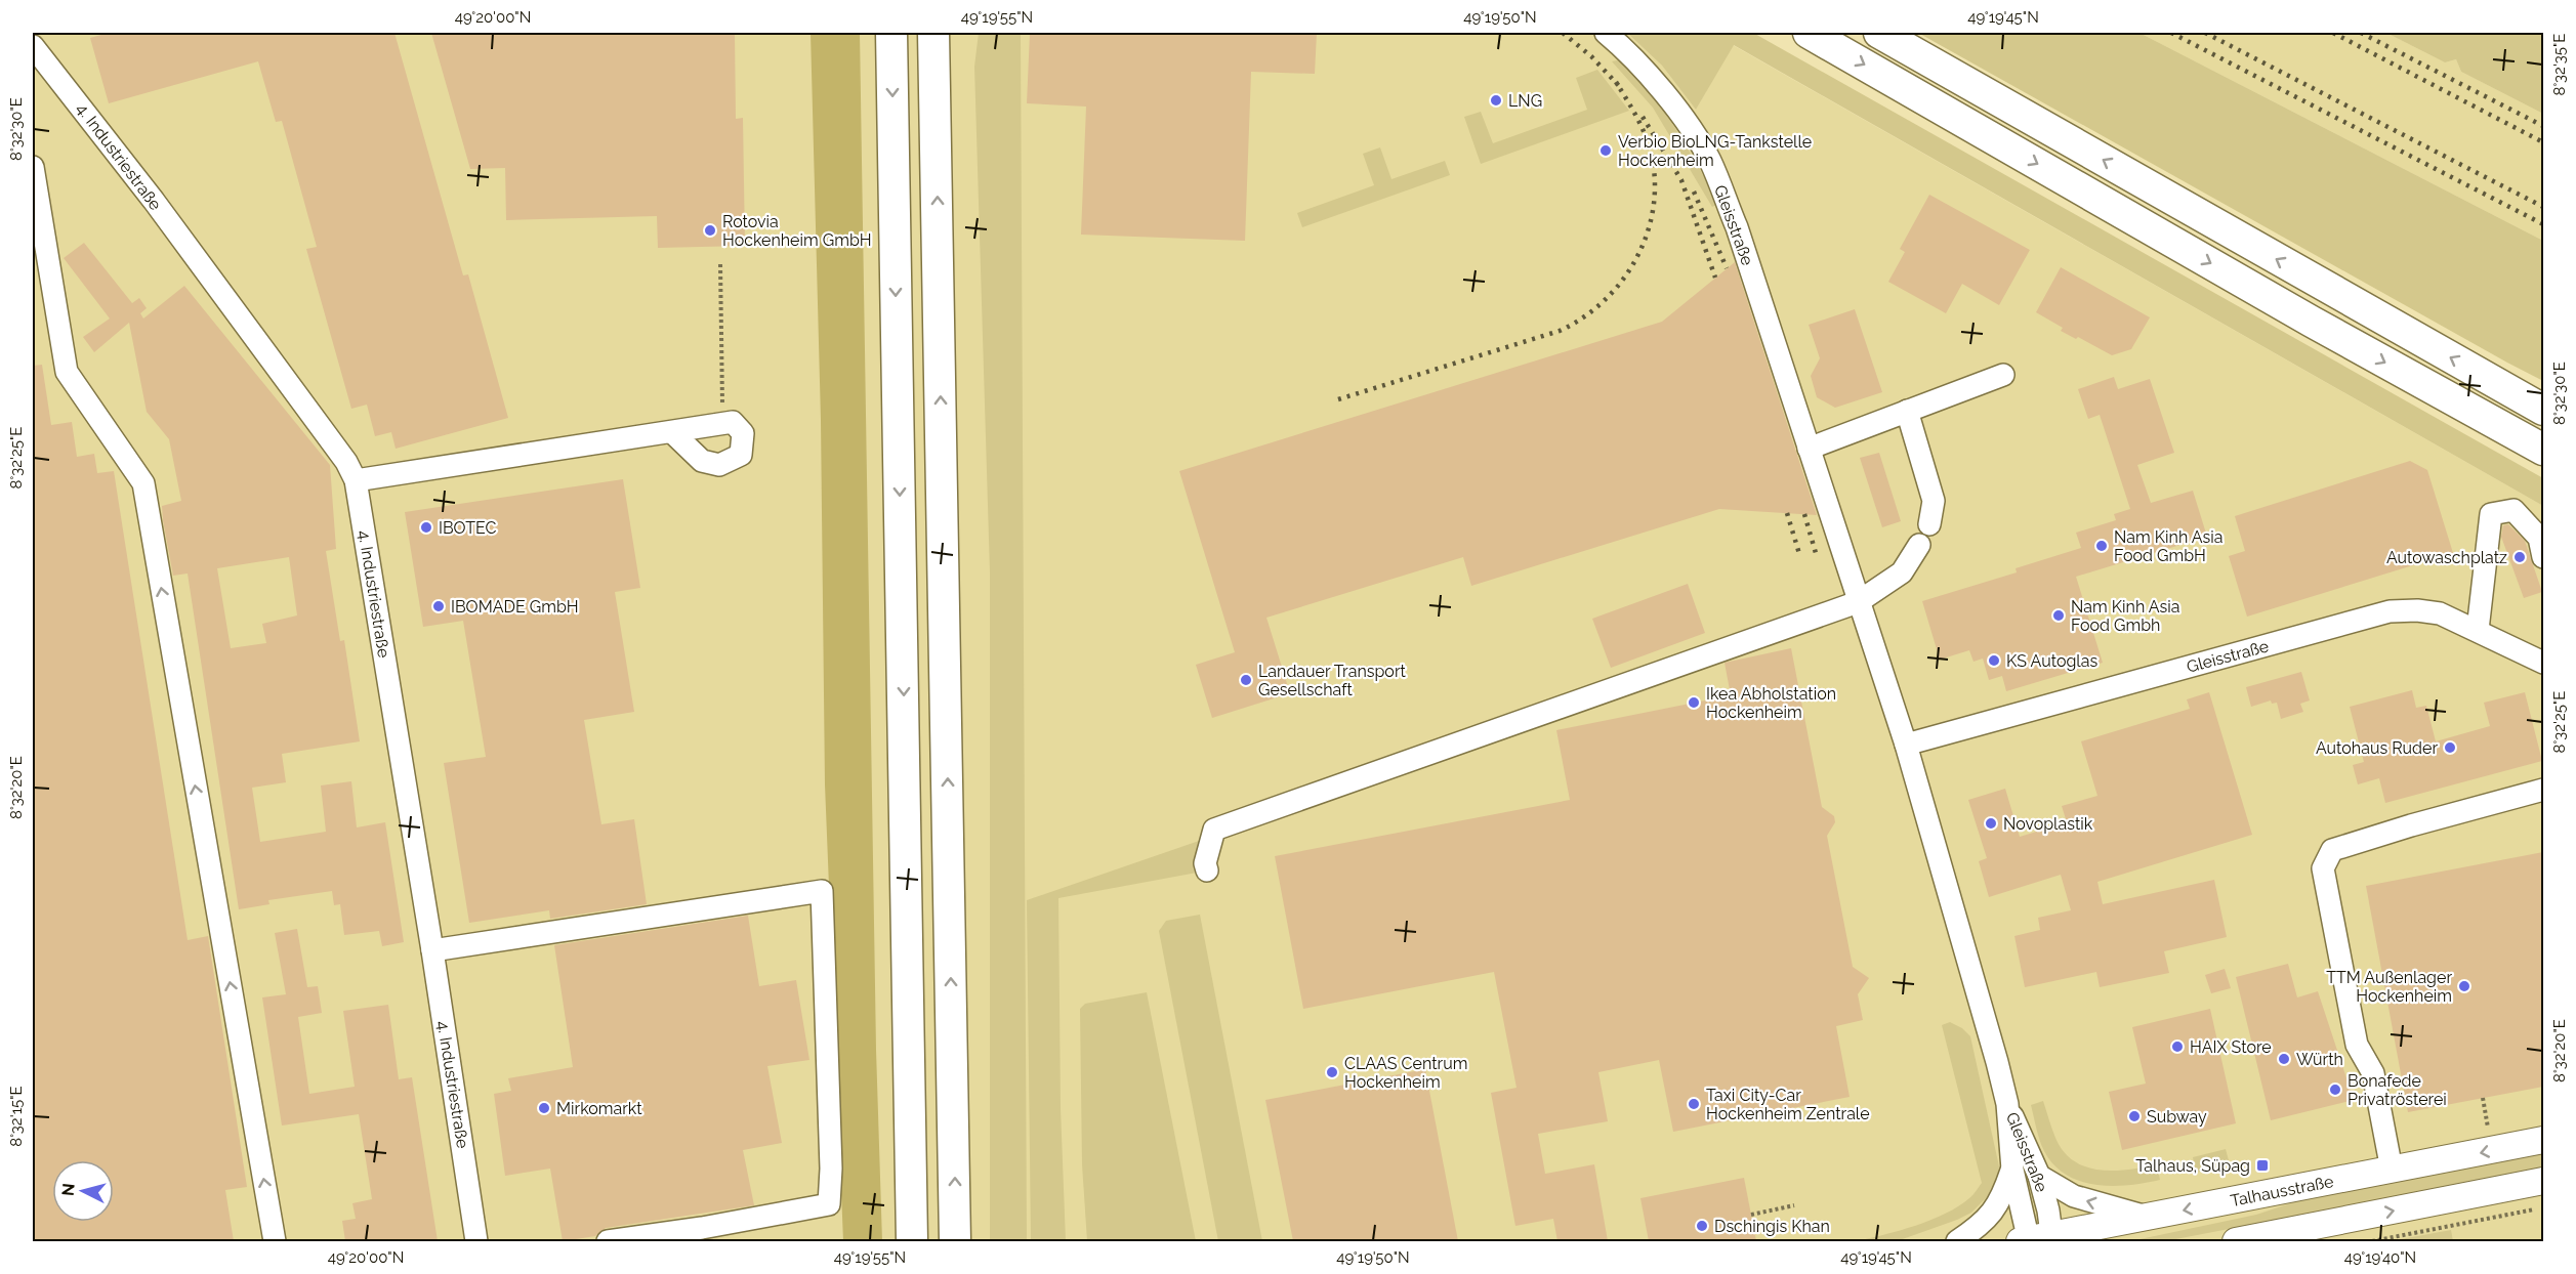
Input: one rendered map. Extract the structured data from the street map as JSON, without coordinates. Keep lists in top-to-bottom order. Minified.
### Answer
{"streets":{"main road":["Talhausstraße"],"street":["4. Industriestraße","Gleisstraße"]},"crossings":[["Gleisstraße","Talhausstraße"]],"places":{"other":["LNG","Verbio BioLNG-Tankstelle Hockenheim","Rotovia Hockenheim GmbH","IBOTEC","Nam Kinh Asia Food GmbH","Autowaschplatz","IBOMADE GmbH","Nam Kinh Asia Food Gmbh","KS Autoglas","Landauer Transport Gesellschaft","Ikea Abholstation Hockenheim","Autohaus Ruder","Novoplastik","TTM Außenlager Hockenheim","HAIX Store","Würth","CLAAS Centrum Hockenheim","Bonafede Privatrösterei","Taxi City-Car Hockenheim Zentrale","Mirkomarkt","Subway","Dschingis Khan"],"transit":["Talhaus, Süpag"]},"north":"left","coordinates":["49°20'00\"N","49°19'55\"N","49°19'50\"N","49°19'45\"N","8°32'35\"E","8°32'30\"E","8°32'25\"E","8°32'20\"E","8°32'15\"E","49°19'40\"N"]}
